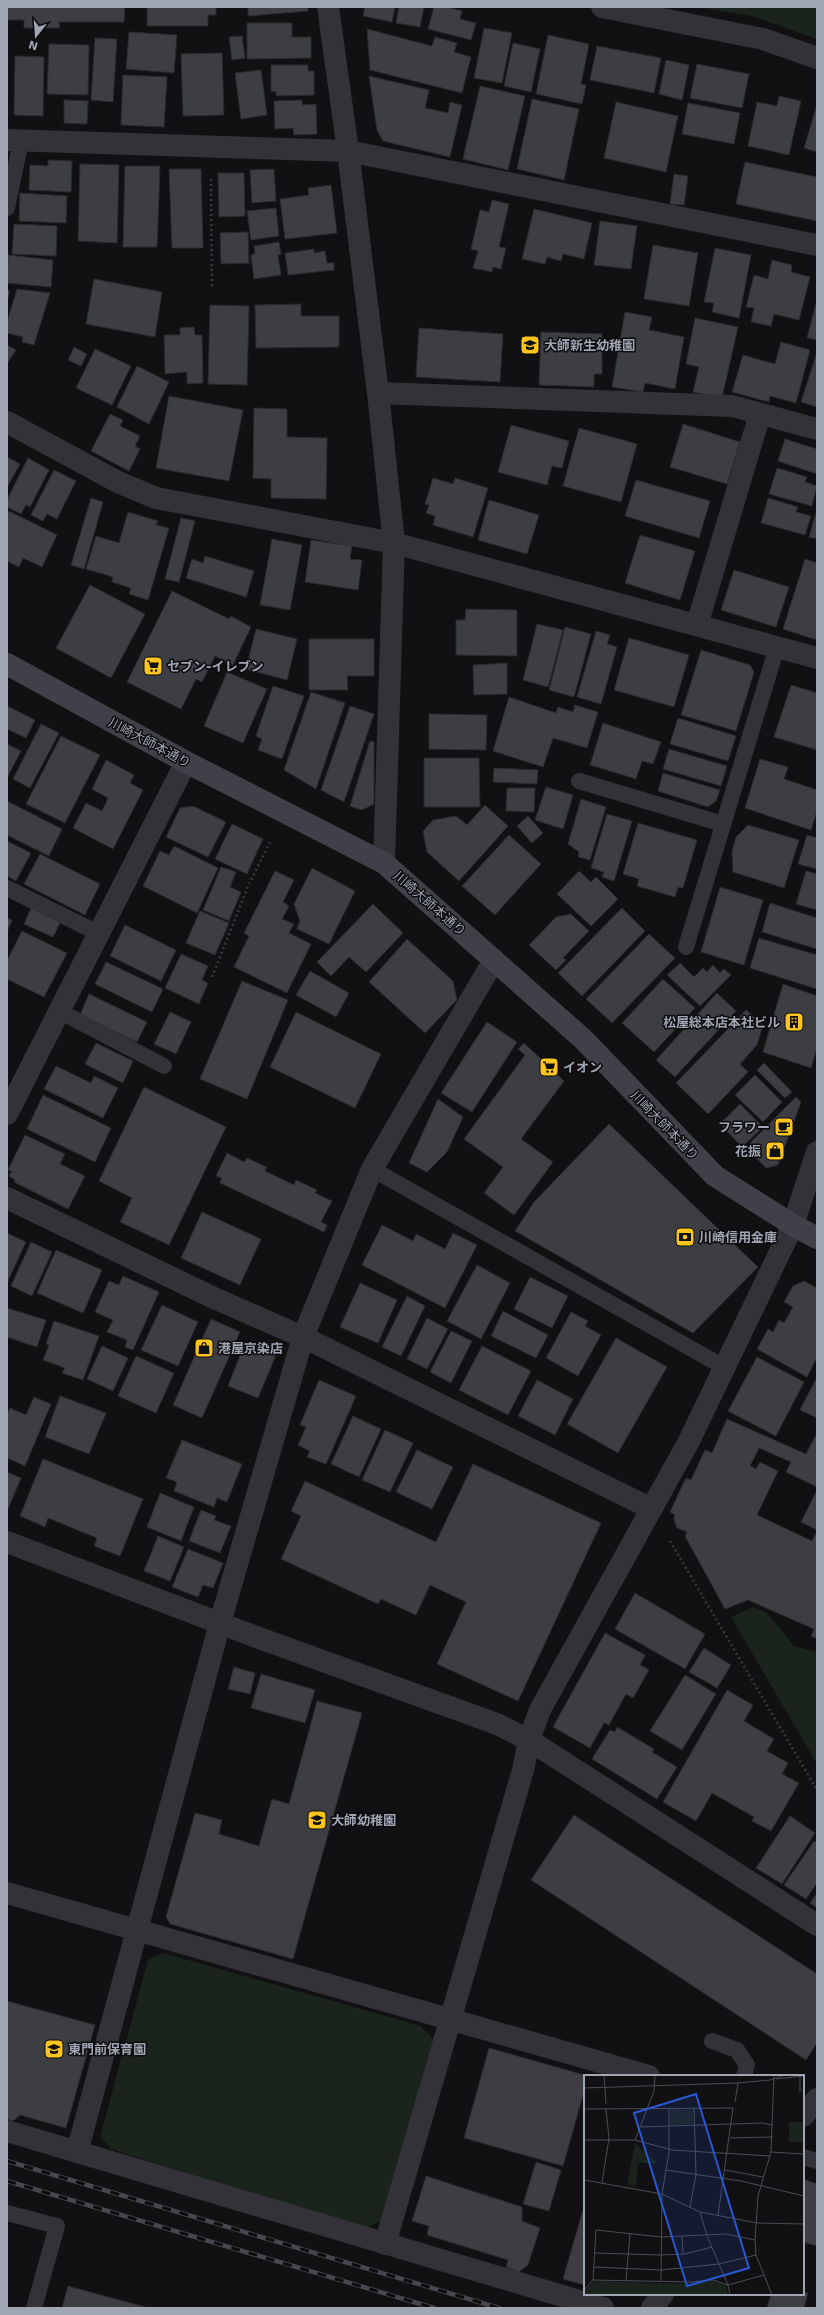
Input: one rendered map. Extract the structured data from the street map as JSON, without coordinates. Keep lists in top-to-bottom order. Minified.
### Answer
{"streets":{"street":["川崎大師本通り"]},"places":{"school or university":["大師新生幼稚園","大師幼稚園","東門前保育園"],"supermarket":["セブン-イレブン","イオン"],"building":["松屋総本店本社ビル"],"cafe":["フラワー"],"shop":["花振","港屋京染店"],"bank":["川崎信用金庫"]},"north":"bottom"}
